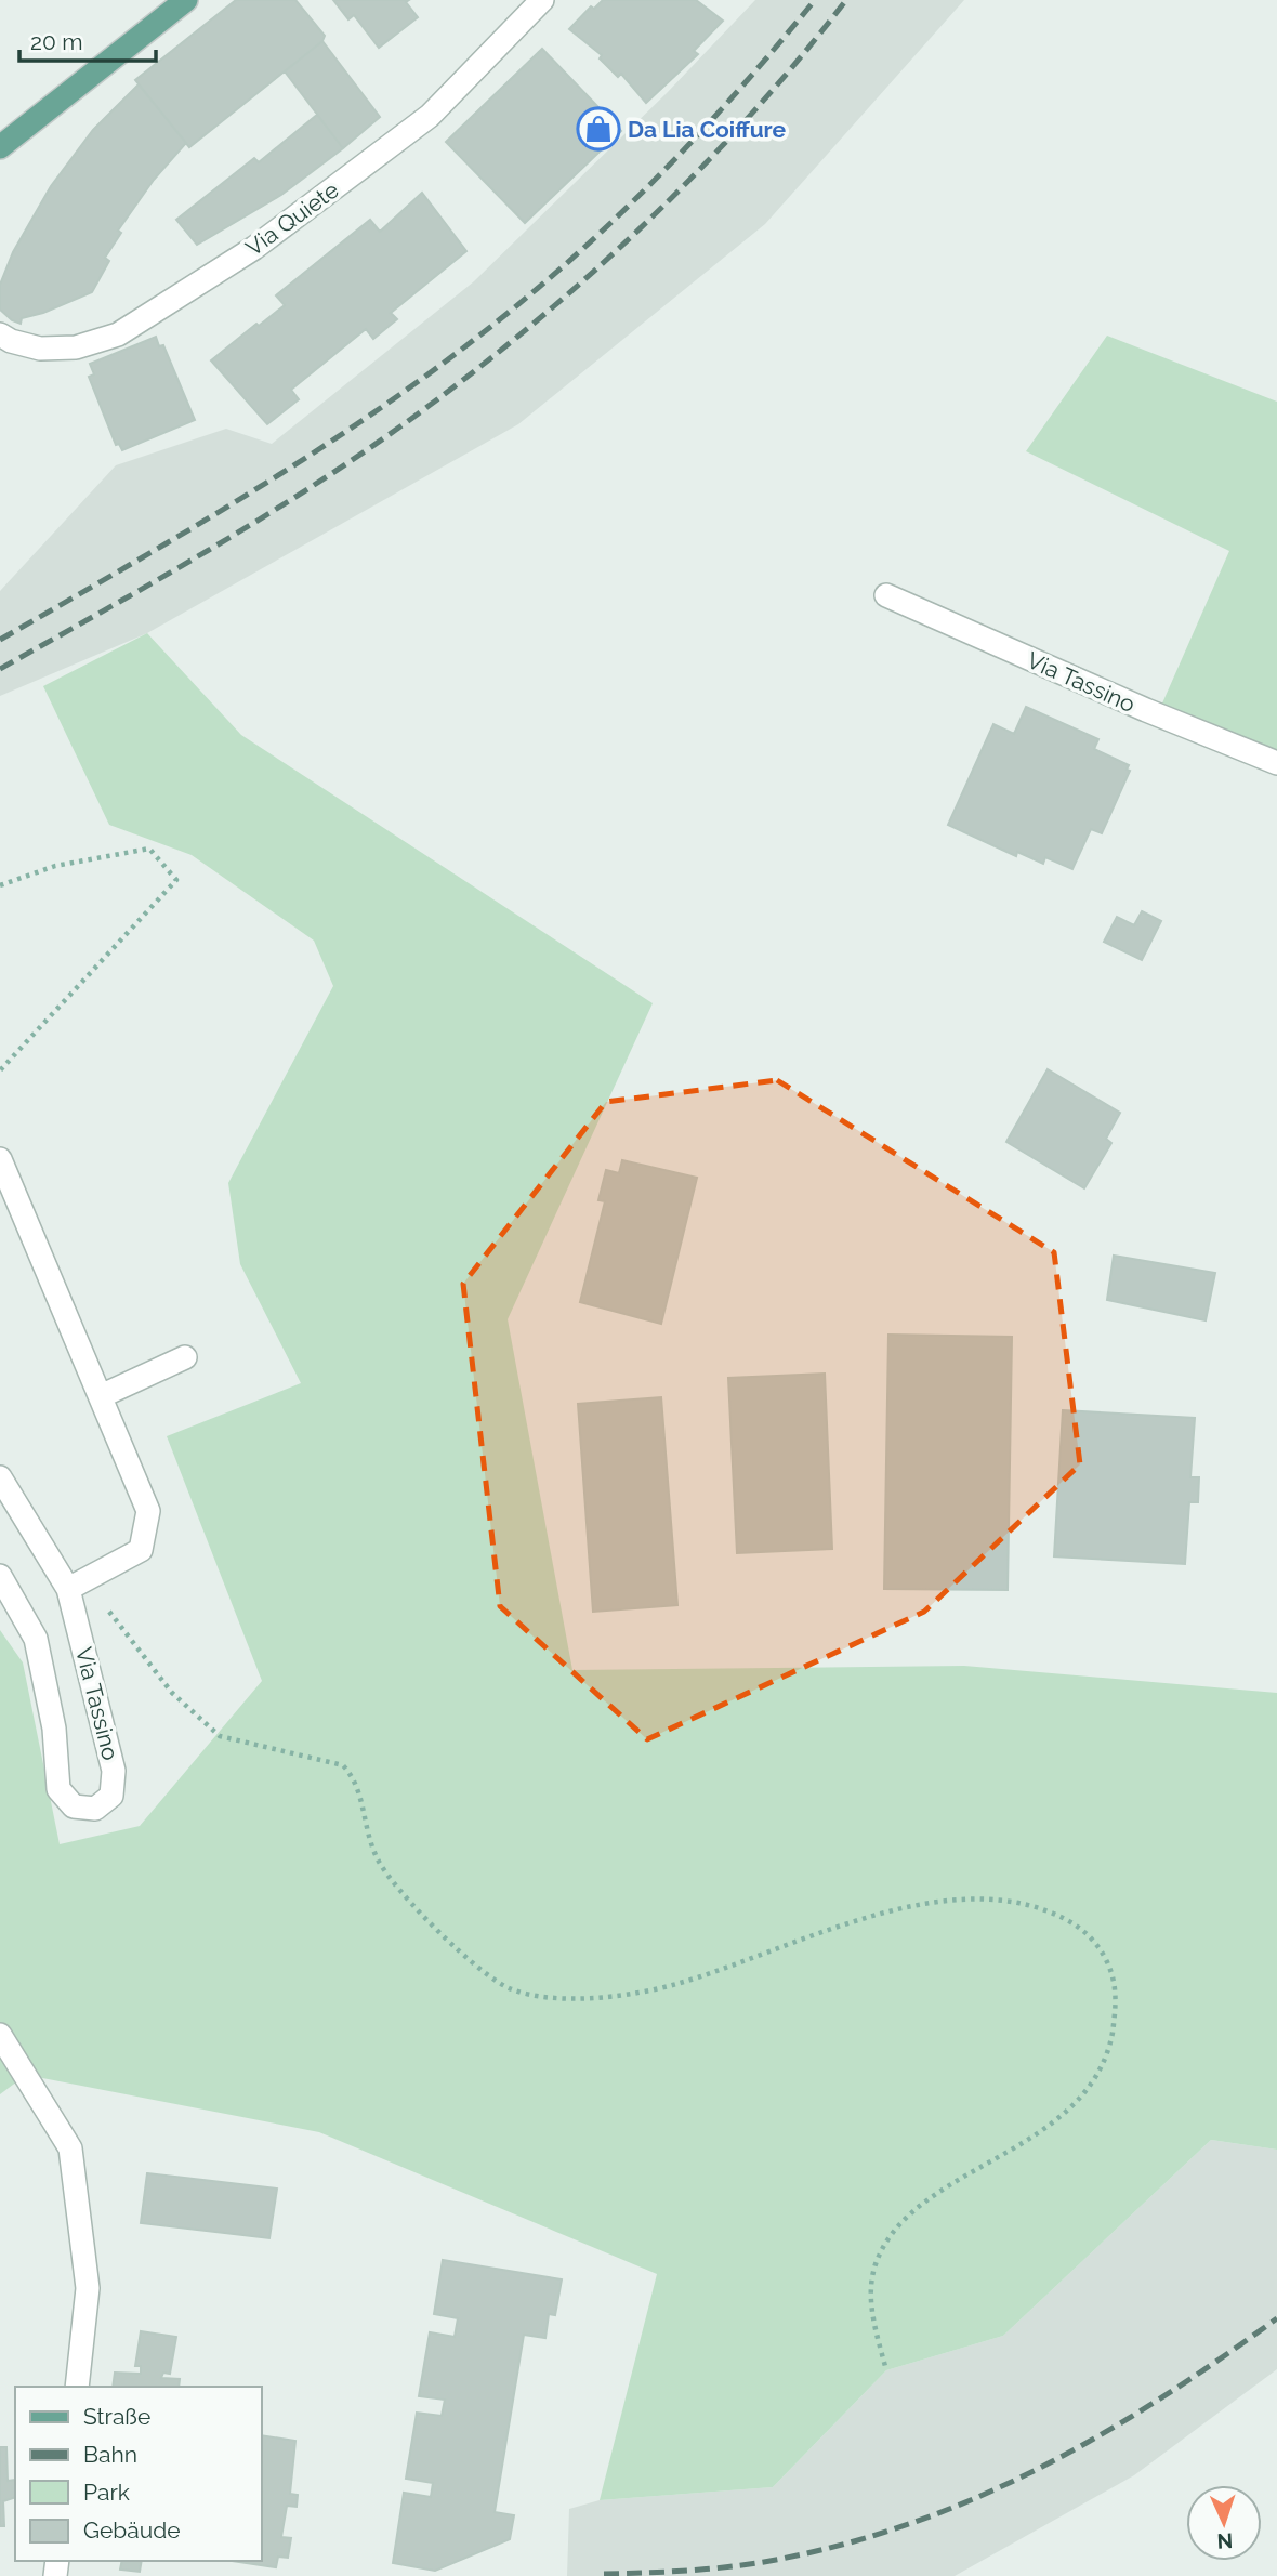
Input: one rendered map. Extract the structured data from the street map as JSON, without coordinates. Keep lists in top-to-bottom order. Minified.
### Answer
{"streets":{"street":["Via Quiete","Via Tassino"]},"places":{"shop":["Da Lia Coiffure"]},"legend":["Straße","Bahn","Park","Gebäude"],"scale_bar":"20 m","north":"bottom"}
